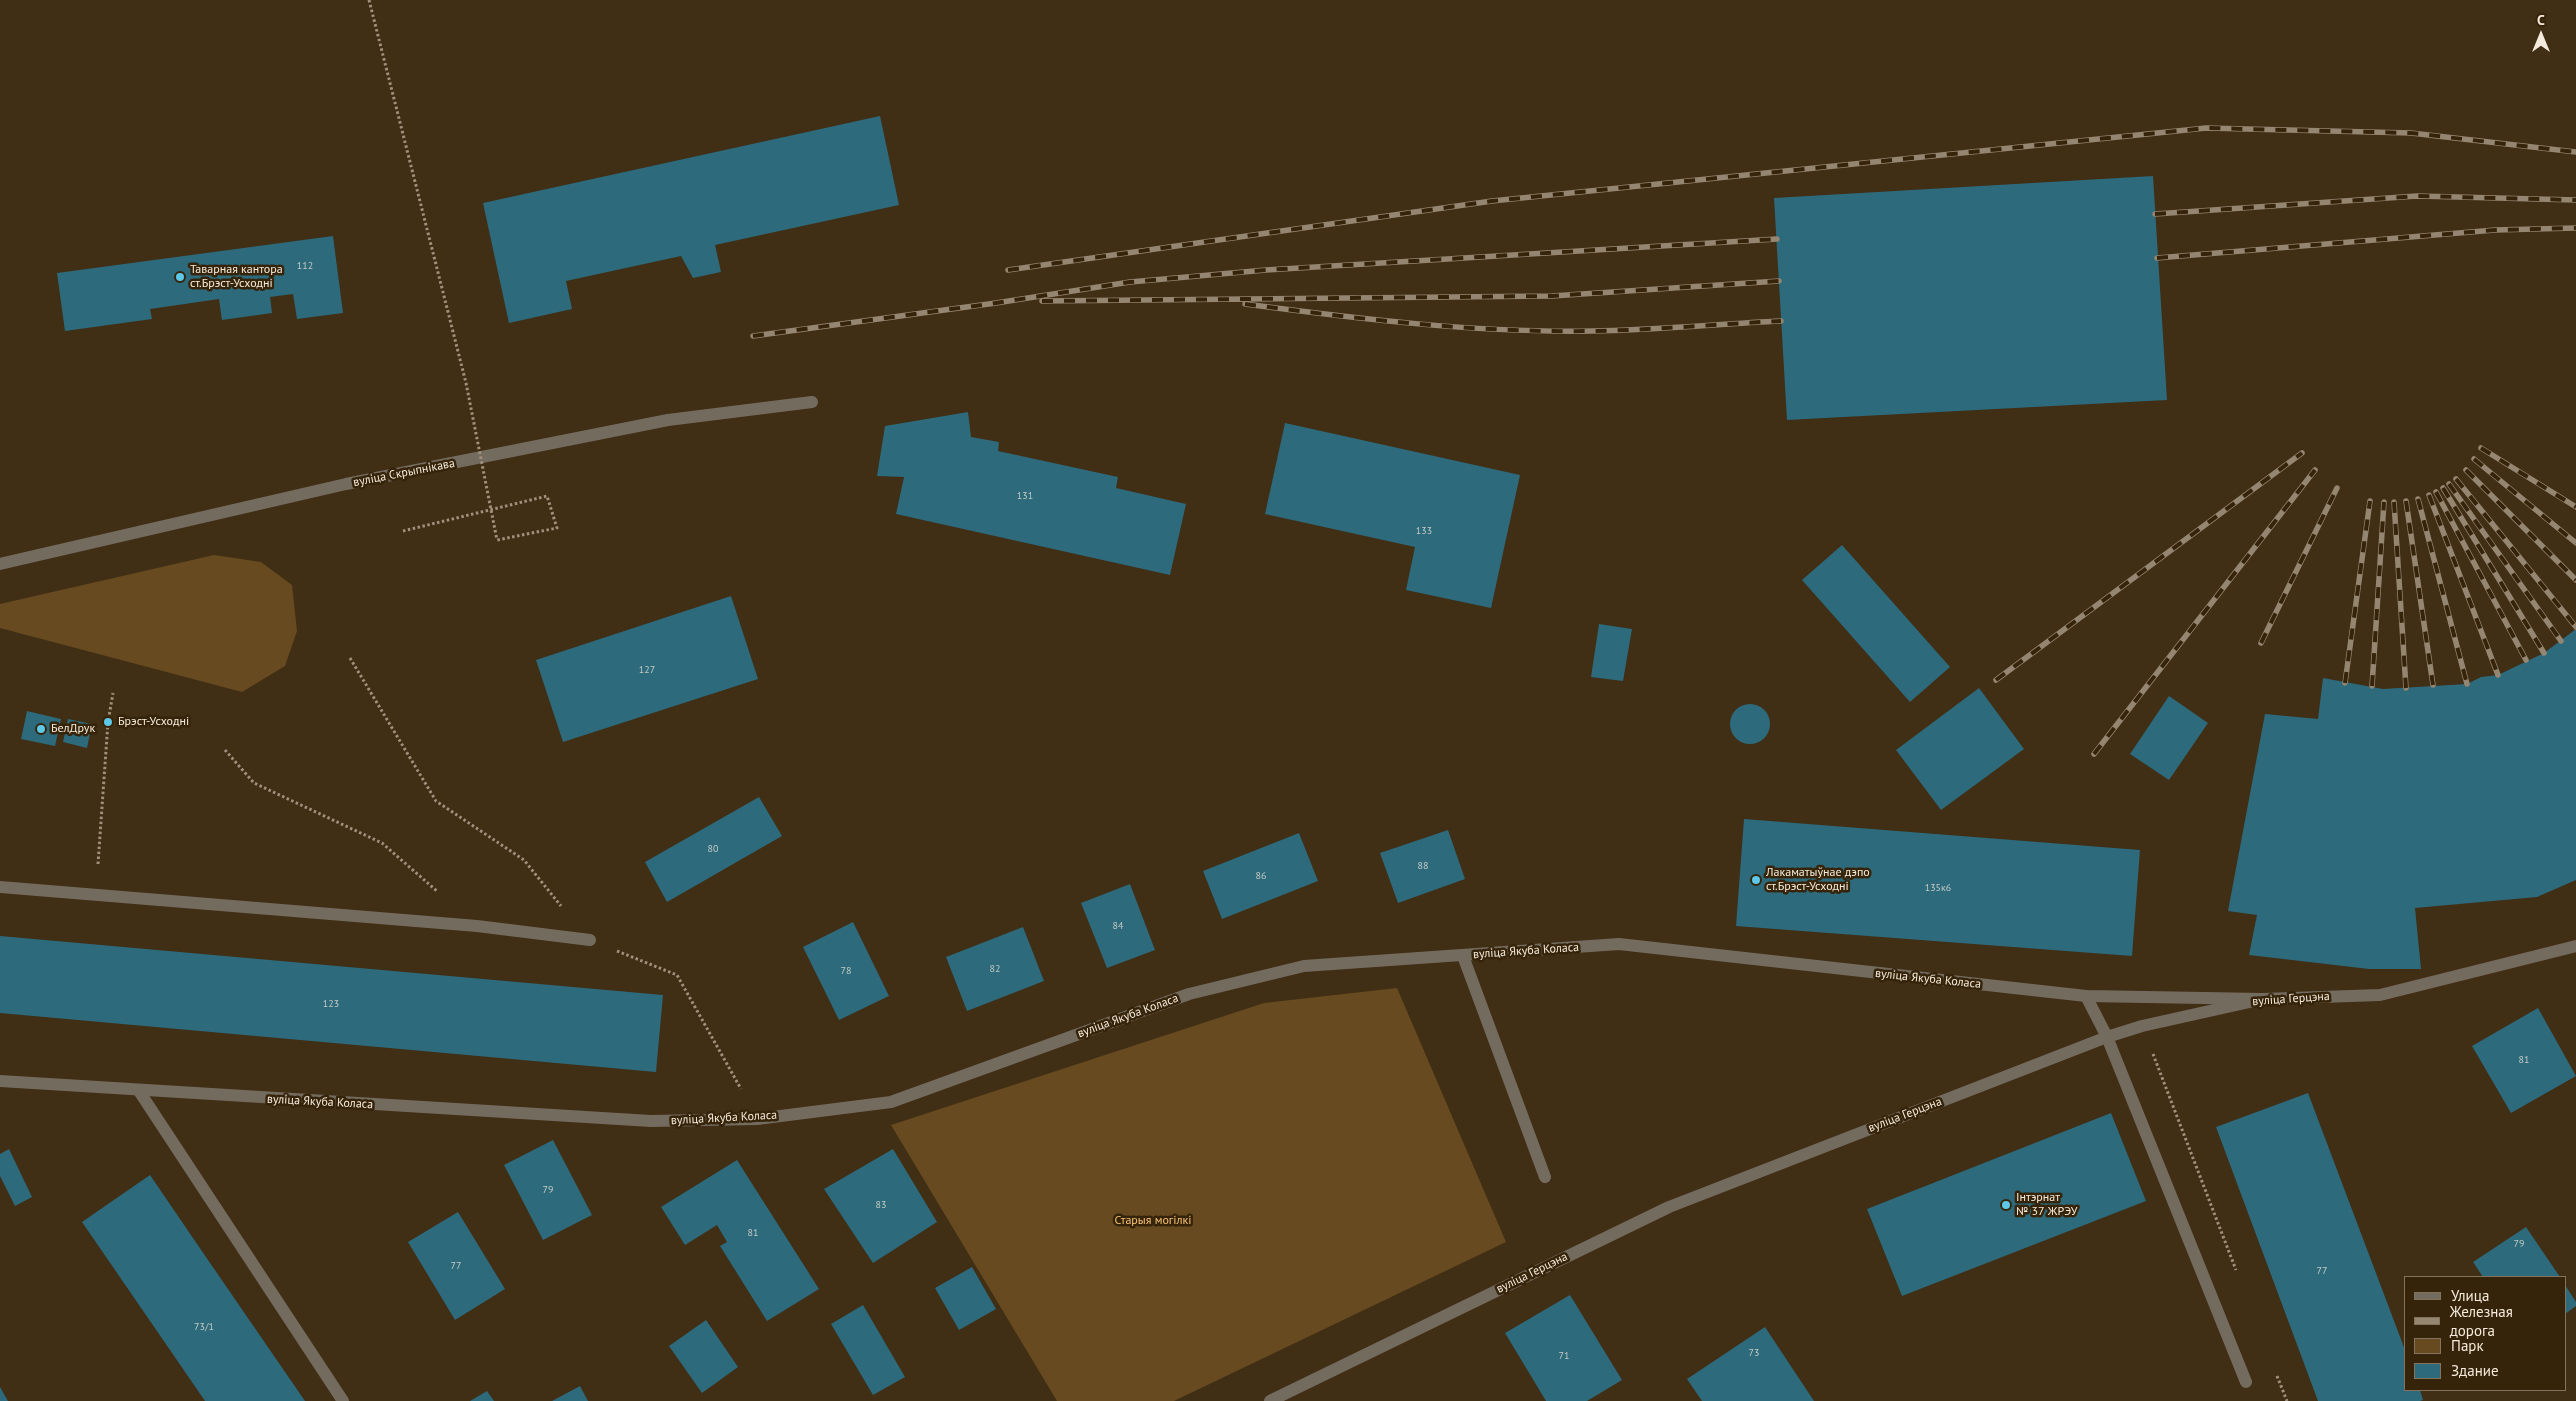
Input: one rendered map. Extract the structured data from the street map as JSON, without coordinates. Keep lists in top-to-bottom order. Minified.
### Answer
{"streets":{"street":["вуліца Скрыпнікава","вуліца Якуба Коласа","вуліца Герцэна"]},"crossings":[["вуліца Якуба Коласа","вуліца Герцэна"]],"parks":["Старыя могілкі"],"places":["Таварная кантора ст.Брэст-Усходні","Брэст-Усходні","БелДрук","Лакаматыўнае дэпо ст.Брэст-Усходні","Інтэрнат № 37 ЖРЭУ"],"house_numbers":["112","131","133","127","80","88","86","135к6","84","82","78","123","81","79","83","81","79","77","77","73/1","73","71"],"legend":["Улица","Железная дорога","Парк","Здание"],"north":"top"}
